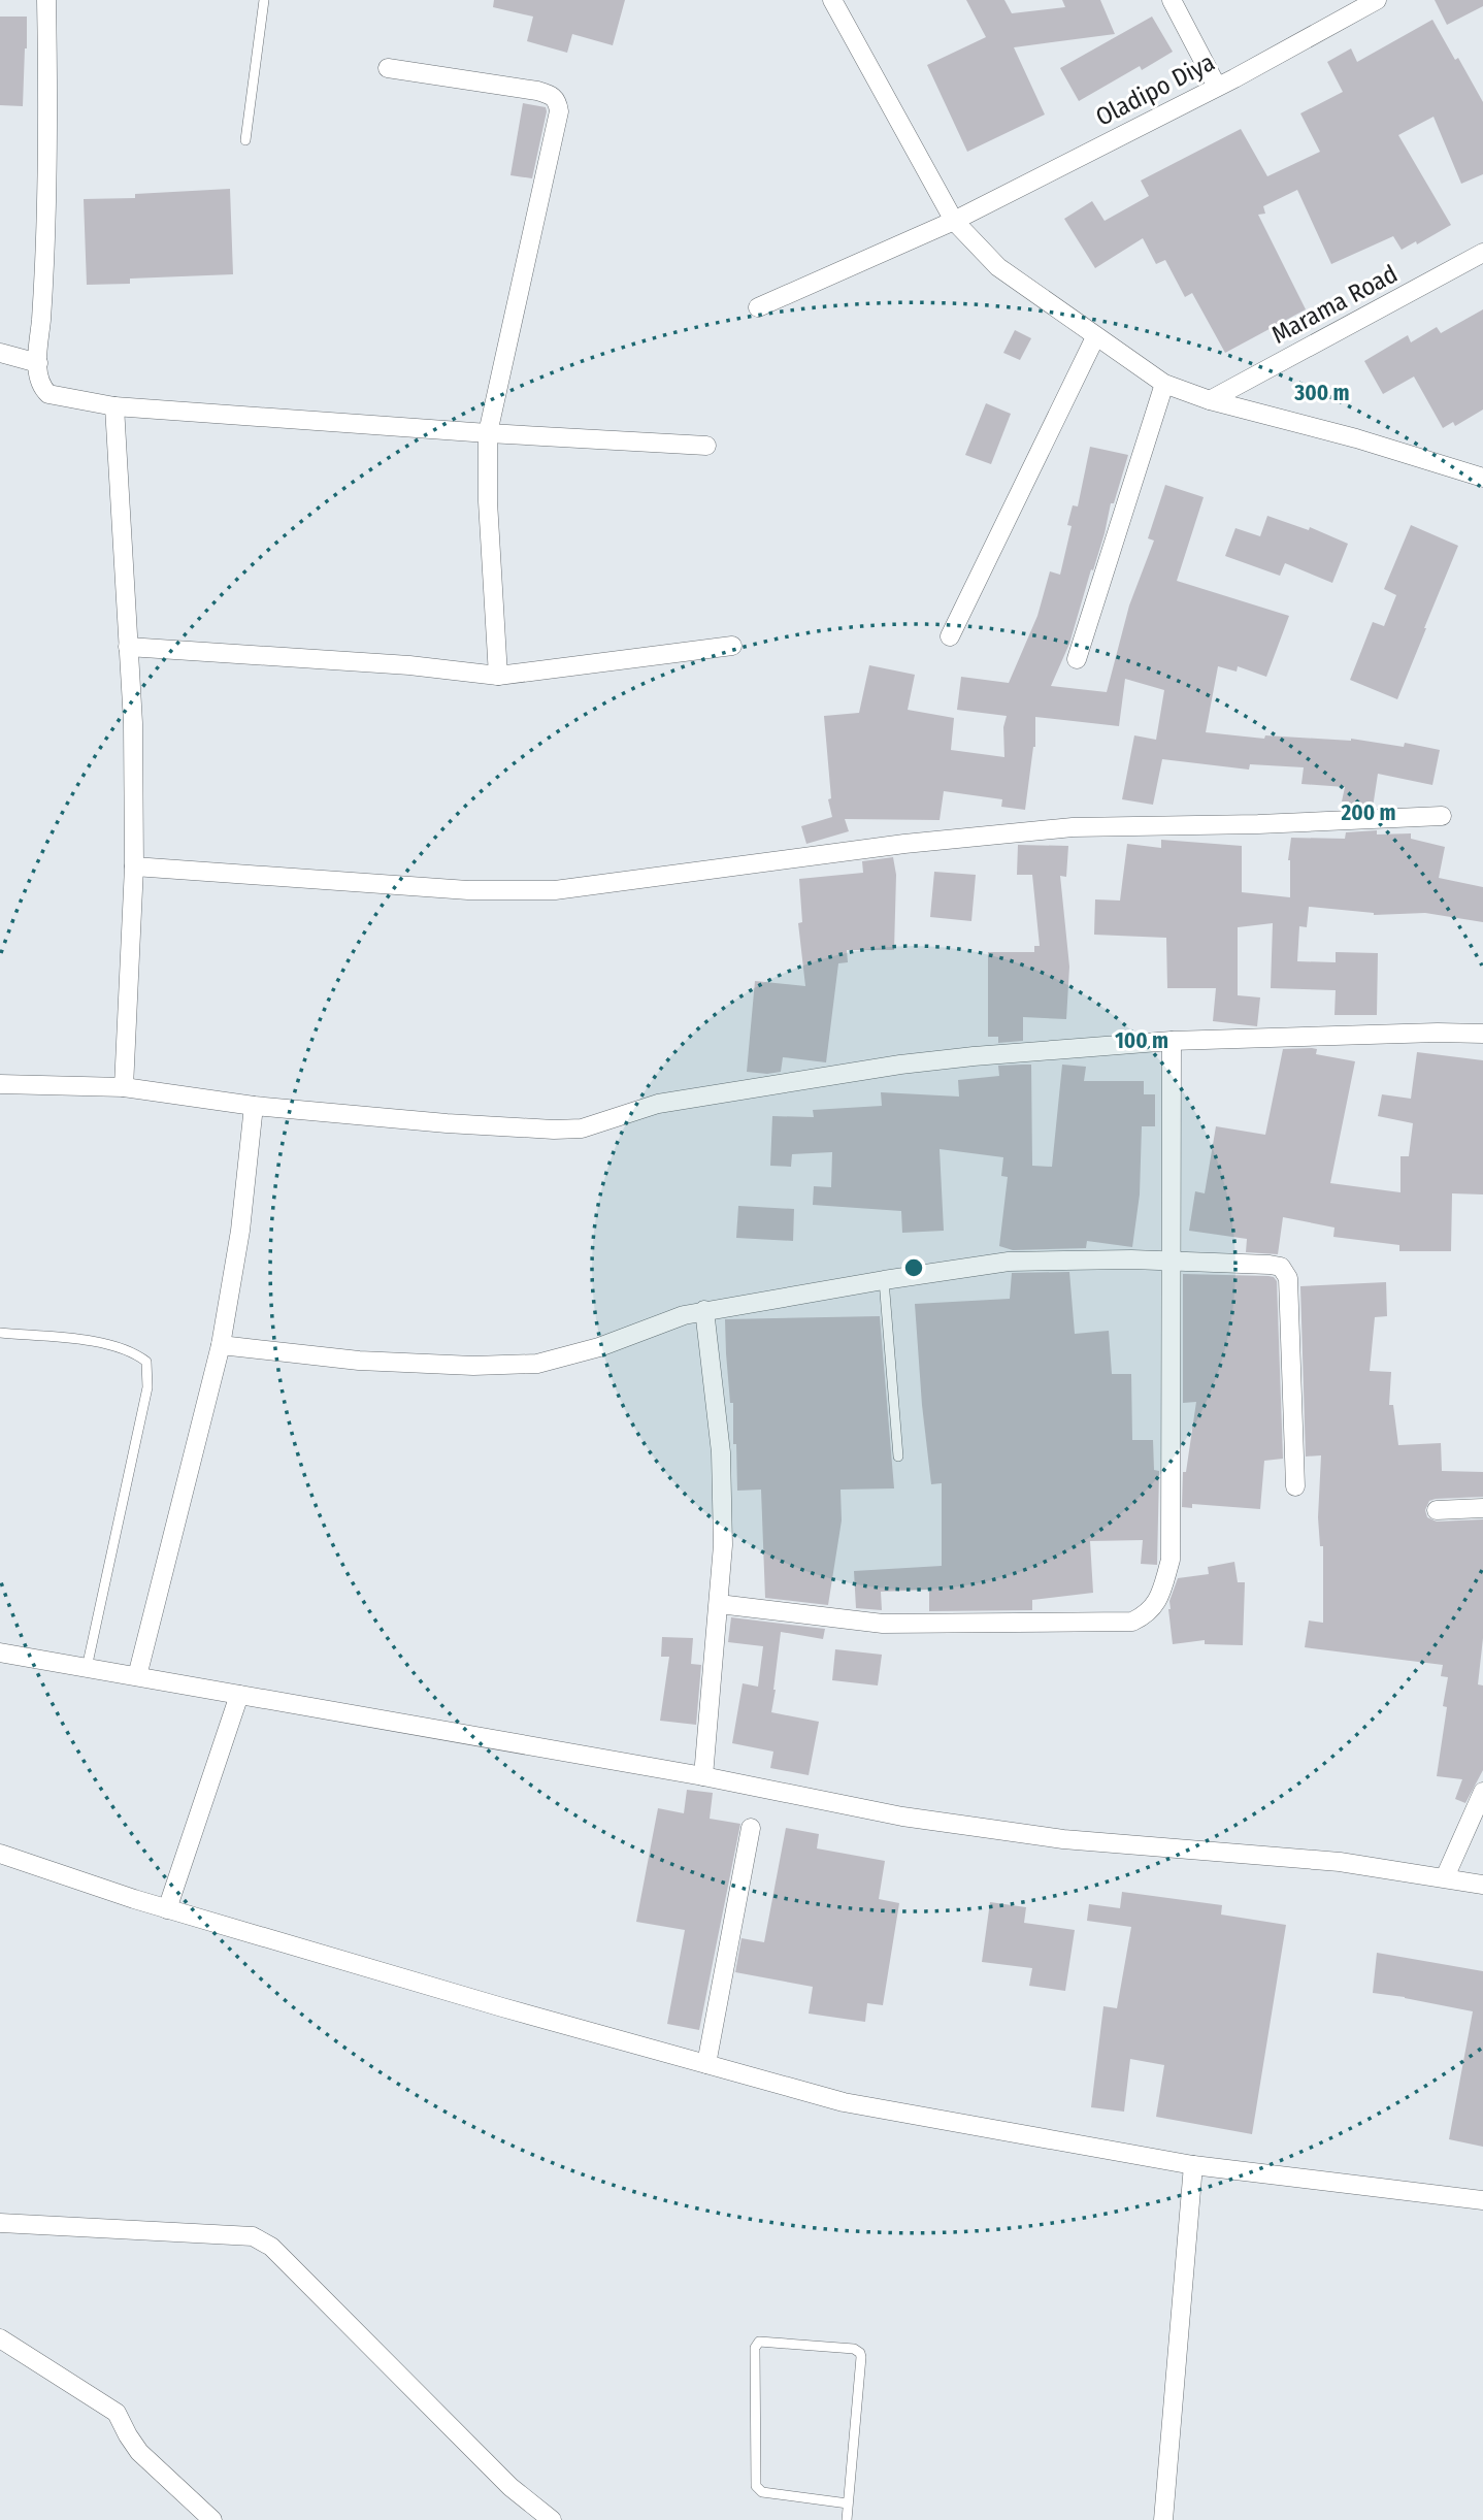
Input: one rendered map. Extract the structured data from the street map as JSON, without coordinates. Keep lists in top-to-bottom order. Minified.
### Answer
{"streets":{"street":["Oladipo Diya","Marama Road"]},"rings":["300 m","200 m","100 m"]}
